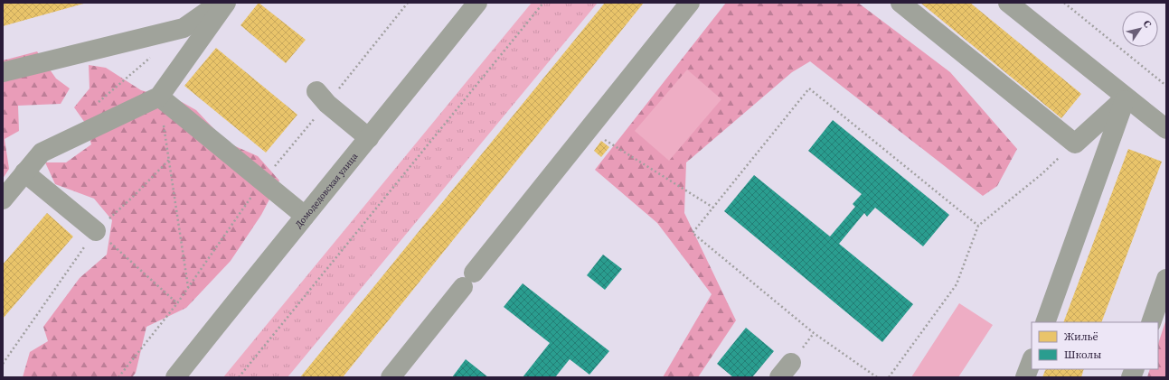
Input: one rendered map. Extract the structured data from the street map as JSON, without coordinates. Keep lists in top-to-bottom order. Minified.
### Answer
{"streets":{"street":["Домодедовская улица"]},"legend":["Жильё","Школы"],"north":"top right"}
